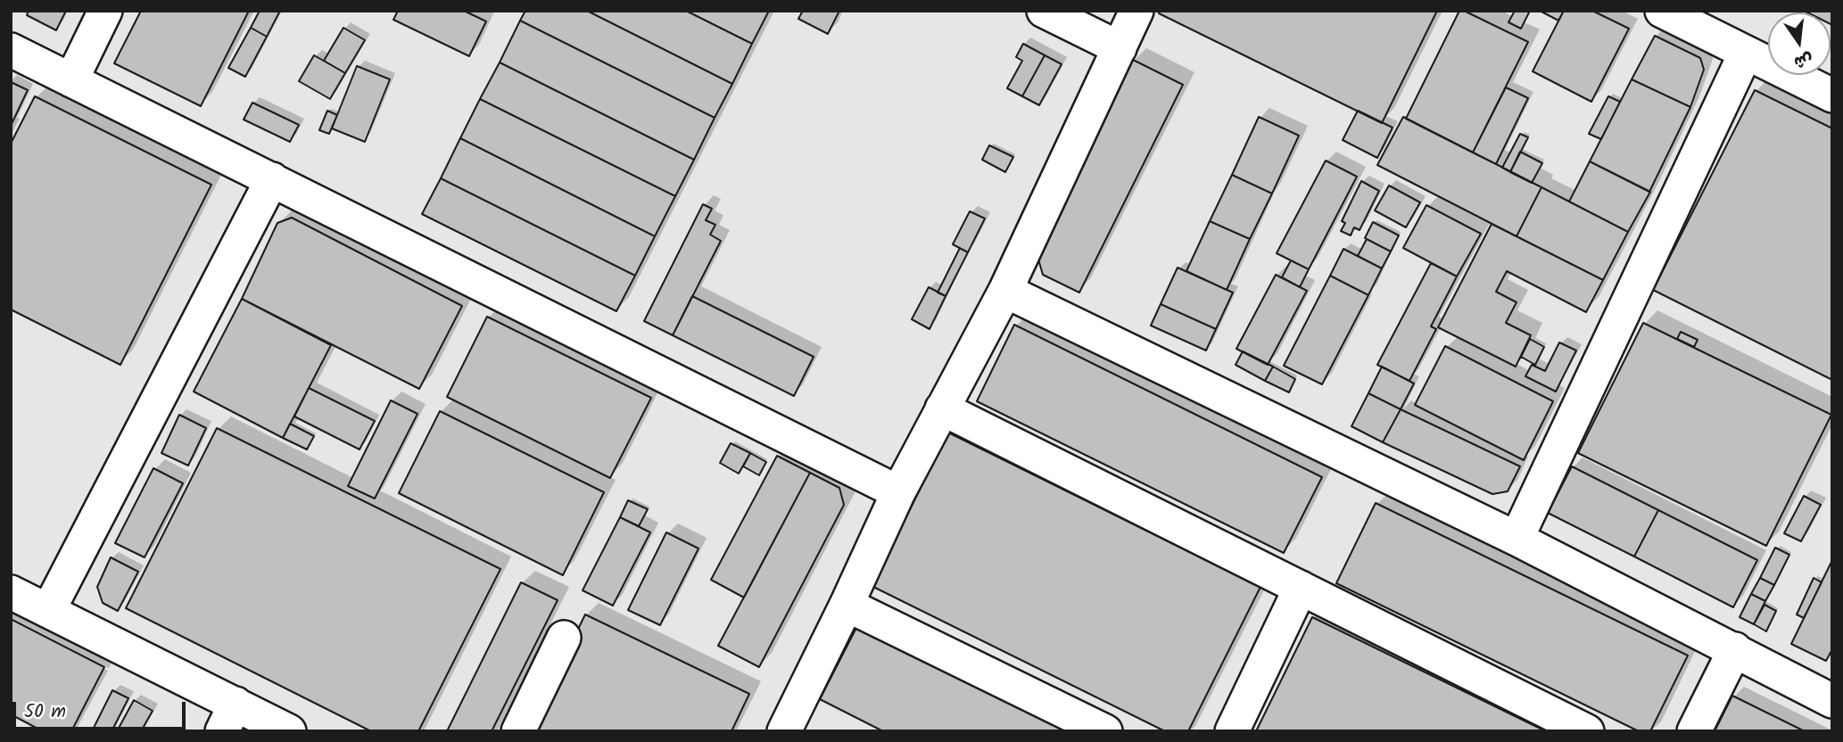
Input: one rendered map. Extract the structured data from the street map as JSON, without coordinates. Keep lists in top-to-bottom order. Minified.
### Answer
{"scale_bar":"50 m","north":"bottom"}
